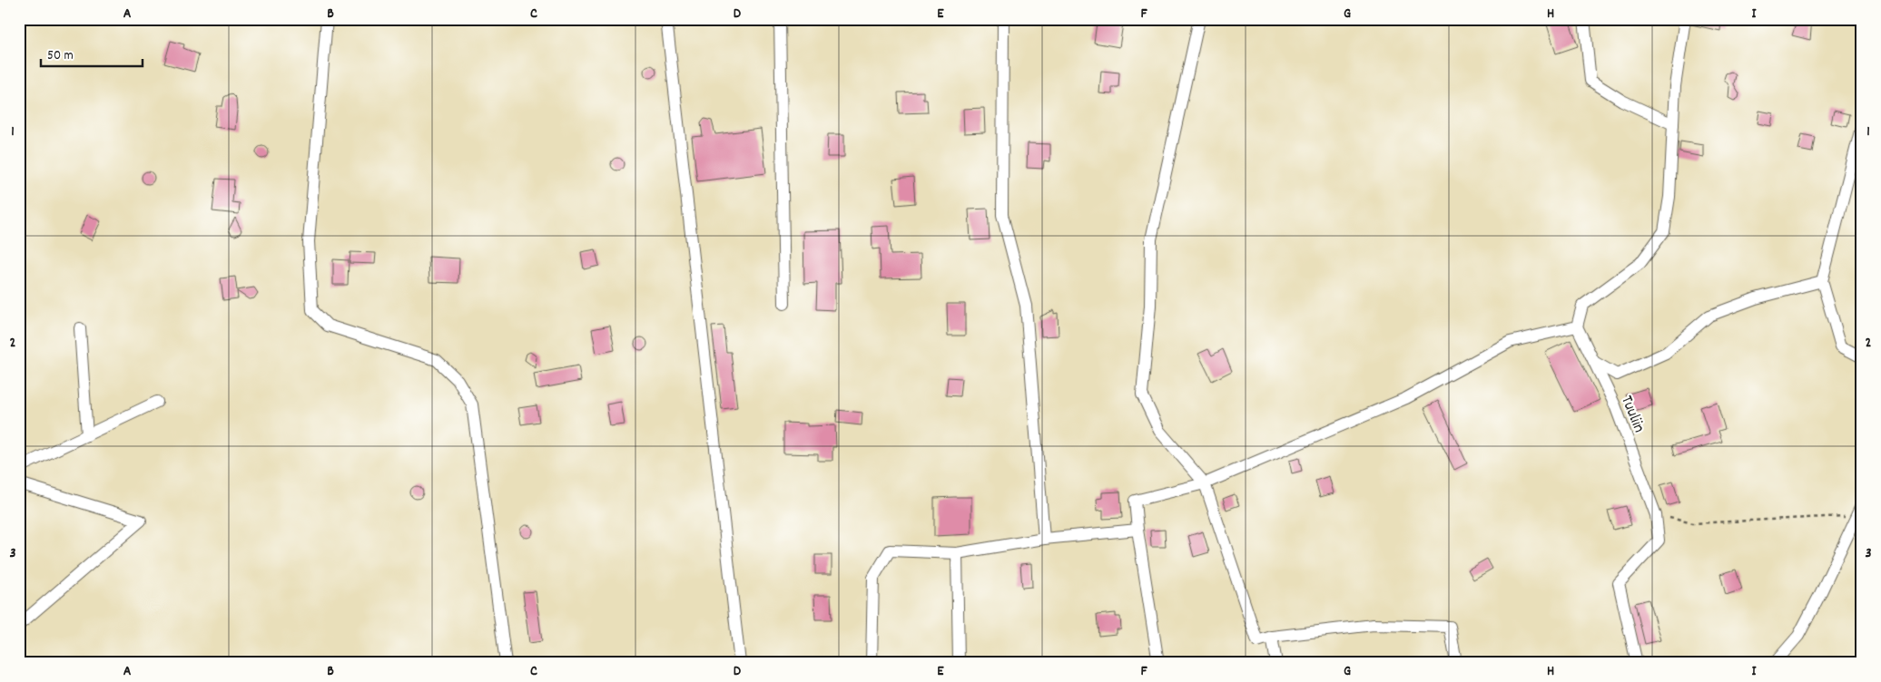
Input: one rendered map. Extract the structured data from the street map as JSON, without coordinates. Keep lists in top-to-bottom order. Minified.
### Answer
{"streets":{"street":["Tuuliin"]},"scale_bar":"50 m","grid":{"columns":["A","B","C","D","E","F","G","H","I"],"rows":["1","2","3"]}}
